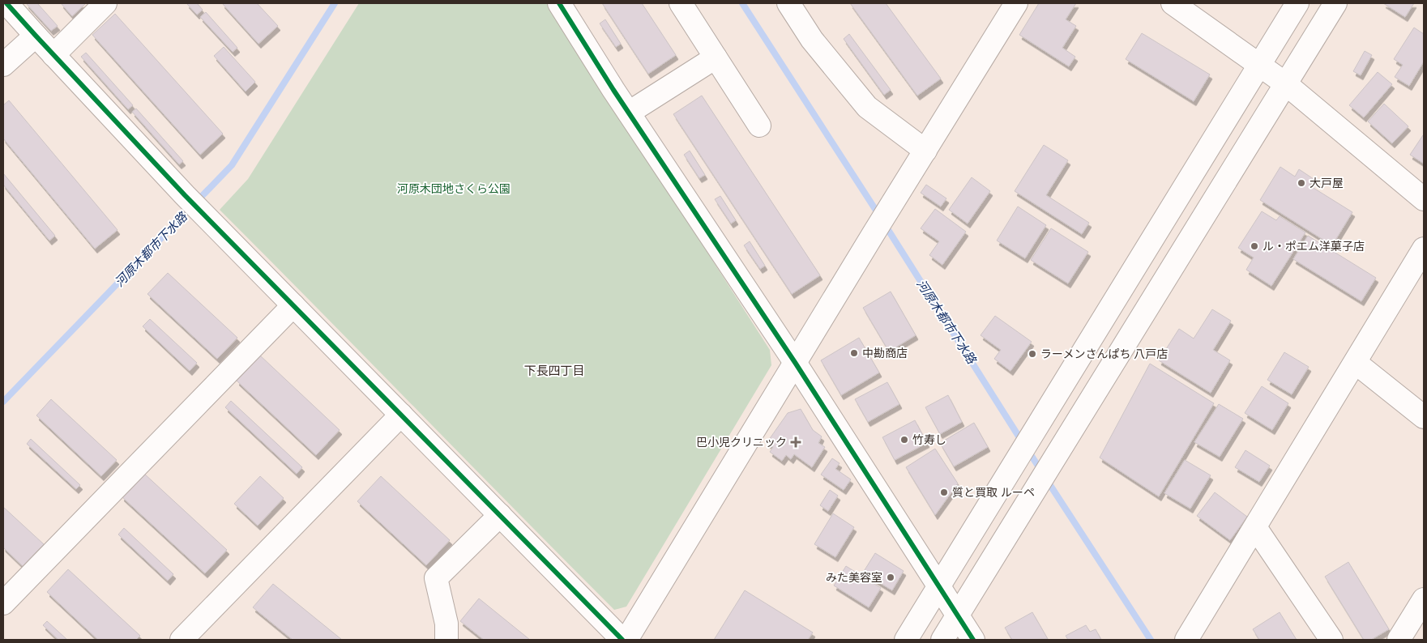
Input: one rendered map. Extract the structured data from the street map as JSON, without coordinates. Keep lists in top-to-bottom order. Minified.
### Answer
{"districts":["下長四丁目"],"water":["河原木都市下水路"],"parks":["河原木団地さくら公園"],"places":{"other":["大戸屋","ル・ポエム洋菓子店","中勘商店","ラーメンさんぱち 八戸店","竹寿し","質と買取 ルーペ","みた美容室"],"health":["巴小児クリニック"]}}
